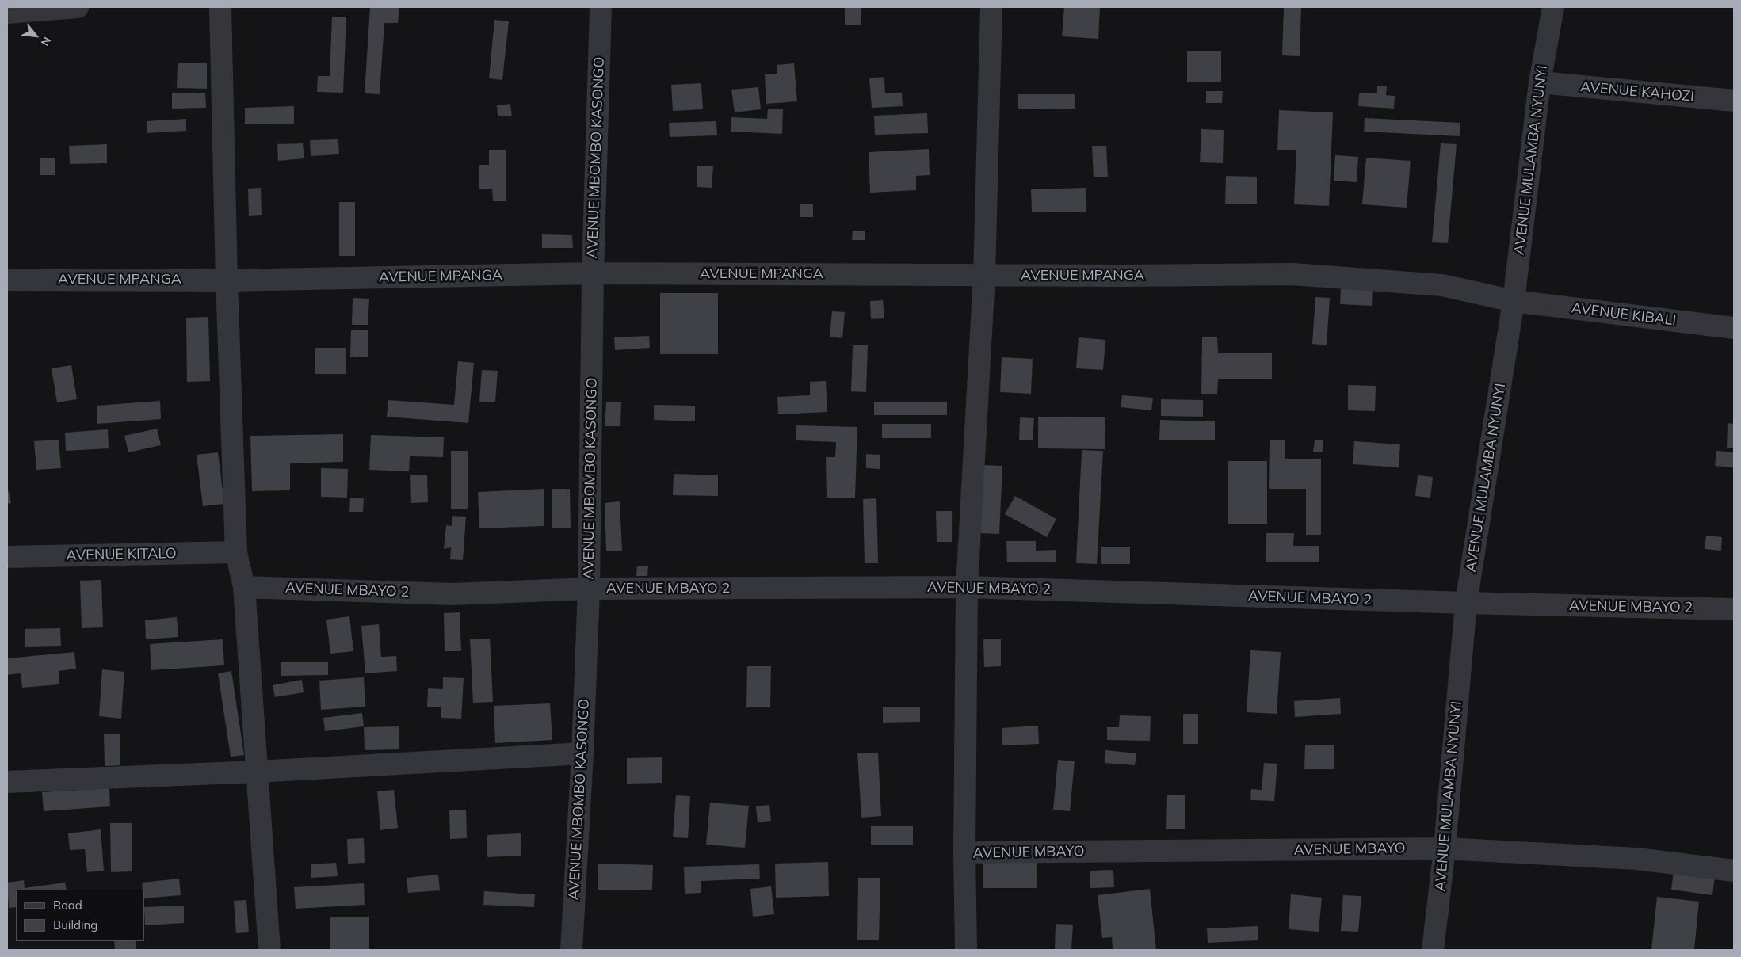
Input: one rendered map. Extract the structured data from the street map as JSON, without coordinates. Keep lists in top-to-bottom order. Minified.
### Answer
{"streets":{"street":["AVENUE KAHOZI","AVENUE MBOMBO KASONGO","AVENUE MULAMBA NYUNYI","AVENUE MPANGA","AVENUE KIBALI","AVENUE KITALO","AVENUE MBAYO 2","AVENUE MBAYO"]},"crossings":[["AVENUE KAHOZI","AVENUE MULAMBA NYUNYI"],["AVENUE MBOMBO KASONGO","AVENUE MPANGA"],["AVENUE MBOMBO KASONGO","AVENUE MBAYO 2"],["AVENUE MULAMBA NYUNYI","AVENUE MPANGA"],["AVENUE MULAMBA NYUNYI","AVENUE KIBALI"],["AVENUE MULAMBA NYUNYI","AVENUE MBAYO 2"],["AVENUE MULAMBA NYUNYI","AVENUE MBAYO"],["AVENUE MPANGA","AVENUE KIBALI"]],"legend":["Road","Building"],"north":"bottom right"}
